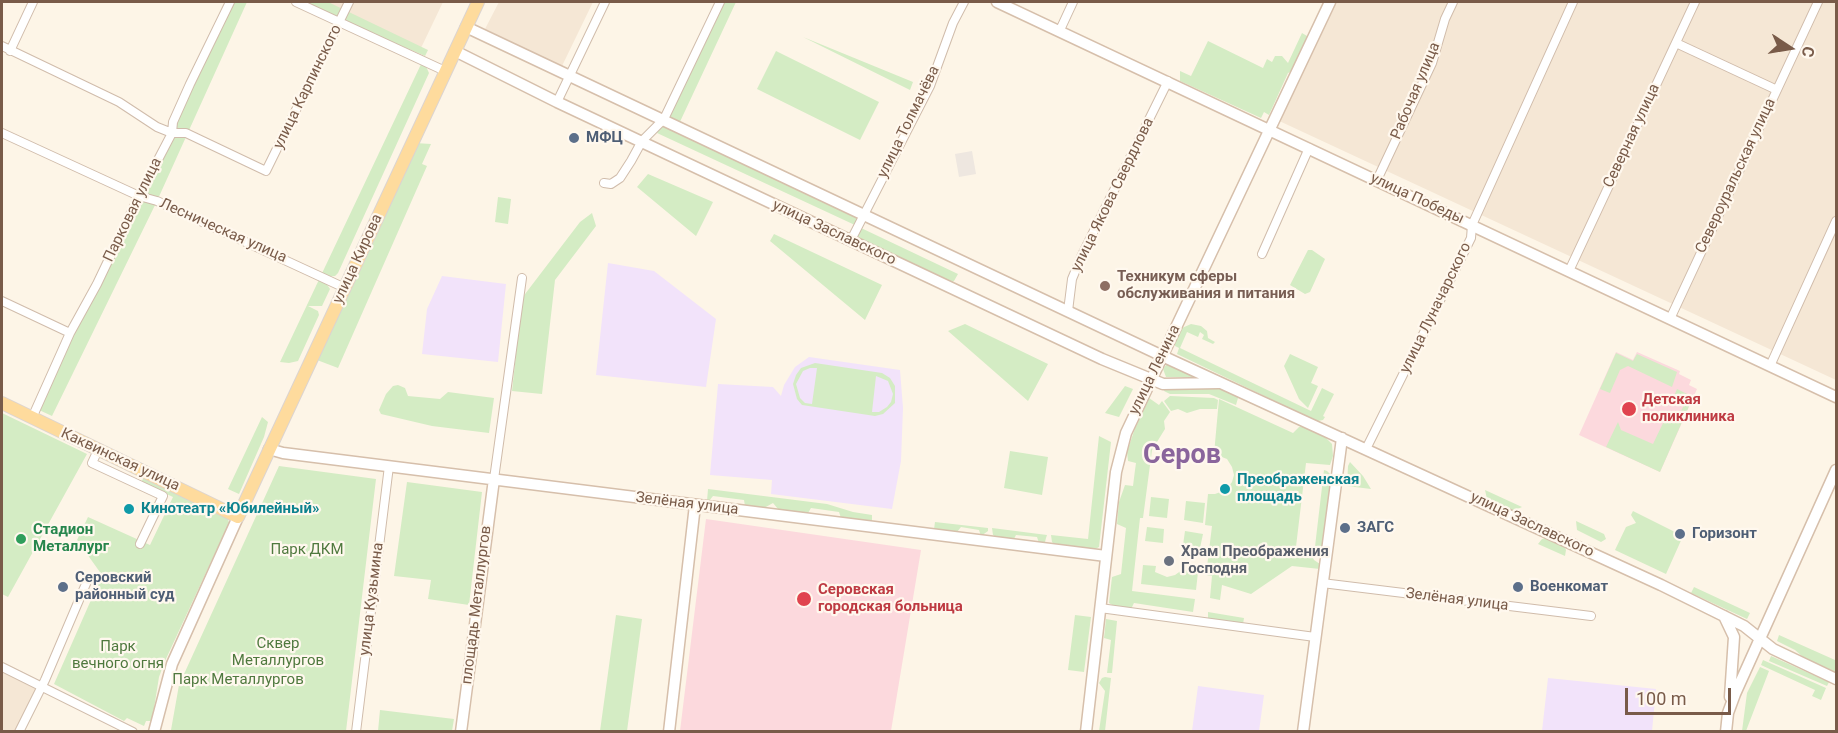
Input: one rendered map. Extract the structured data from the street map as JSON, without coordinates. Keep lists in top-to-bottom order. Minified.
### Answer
{"streets":{"main road":["улица Кирова","Каквинская улица"],"street":["улица Карпинского","Рабочая улица","улица Толмачёва","Северная улица","Североуральская улица","улица Якова Свердлова","улица Победы","Парковая улица","Лесническая улица","улица Заславского","улица Луначарского","улица Ленина","Зелёная улица","улица Кузьмина","площадь Металлургов"]},"crossings":[["улица Карпинского","Парковая улица"],["Рабочая улица","улица Победы"],["улица Толмачёва","улица Заславского"],["Северная улица","улица Победы"],["Североуральская улица","улица Победы"],["улица Якова Свердлова","улица Победы"],["улица Якова Свердлова","улица Заславского"],["улица Победы","улица Луначарского"],["улица Победы","улица Ленина"],["Парковая улица","Лесническая улица"],["Парковая улица","Каквинская улица"],["Лесническая улица","улица Кирова"],["улица Заславского","улица Кирова"],["улица Заславского","улица Луначарского"],["улица Заславского","улица Ленина"],["улица Кирова","Каквинская улица"],["улица Кирова","Зелёная улица"],["улица Ленина","Зелёная улица"],["Зелёная улица","улица Кузьмина"],["Зелёная улица","площадь Металлургов"]],"districts":["Серов"],"parks":["Парк ДКМ","Сквер Металлургов","Парк вечного огня","Парк Металлургов"],"places":["МФЦ","Техникум сферы обслуживания и питания","Детская поликлиника","Преображенская площадь","Кинотеатр «Юбилейный»","ЗАГС","Горизонт","Стадион Металлург","Храм Преображения Господня","Серовский районный суд","Военкомат","Серовская городская больница"],"scale_bar":"100 m","north":"right"}
